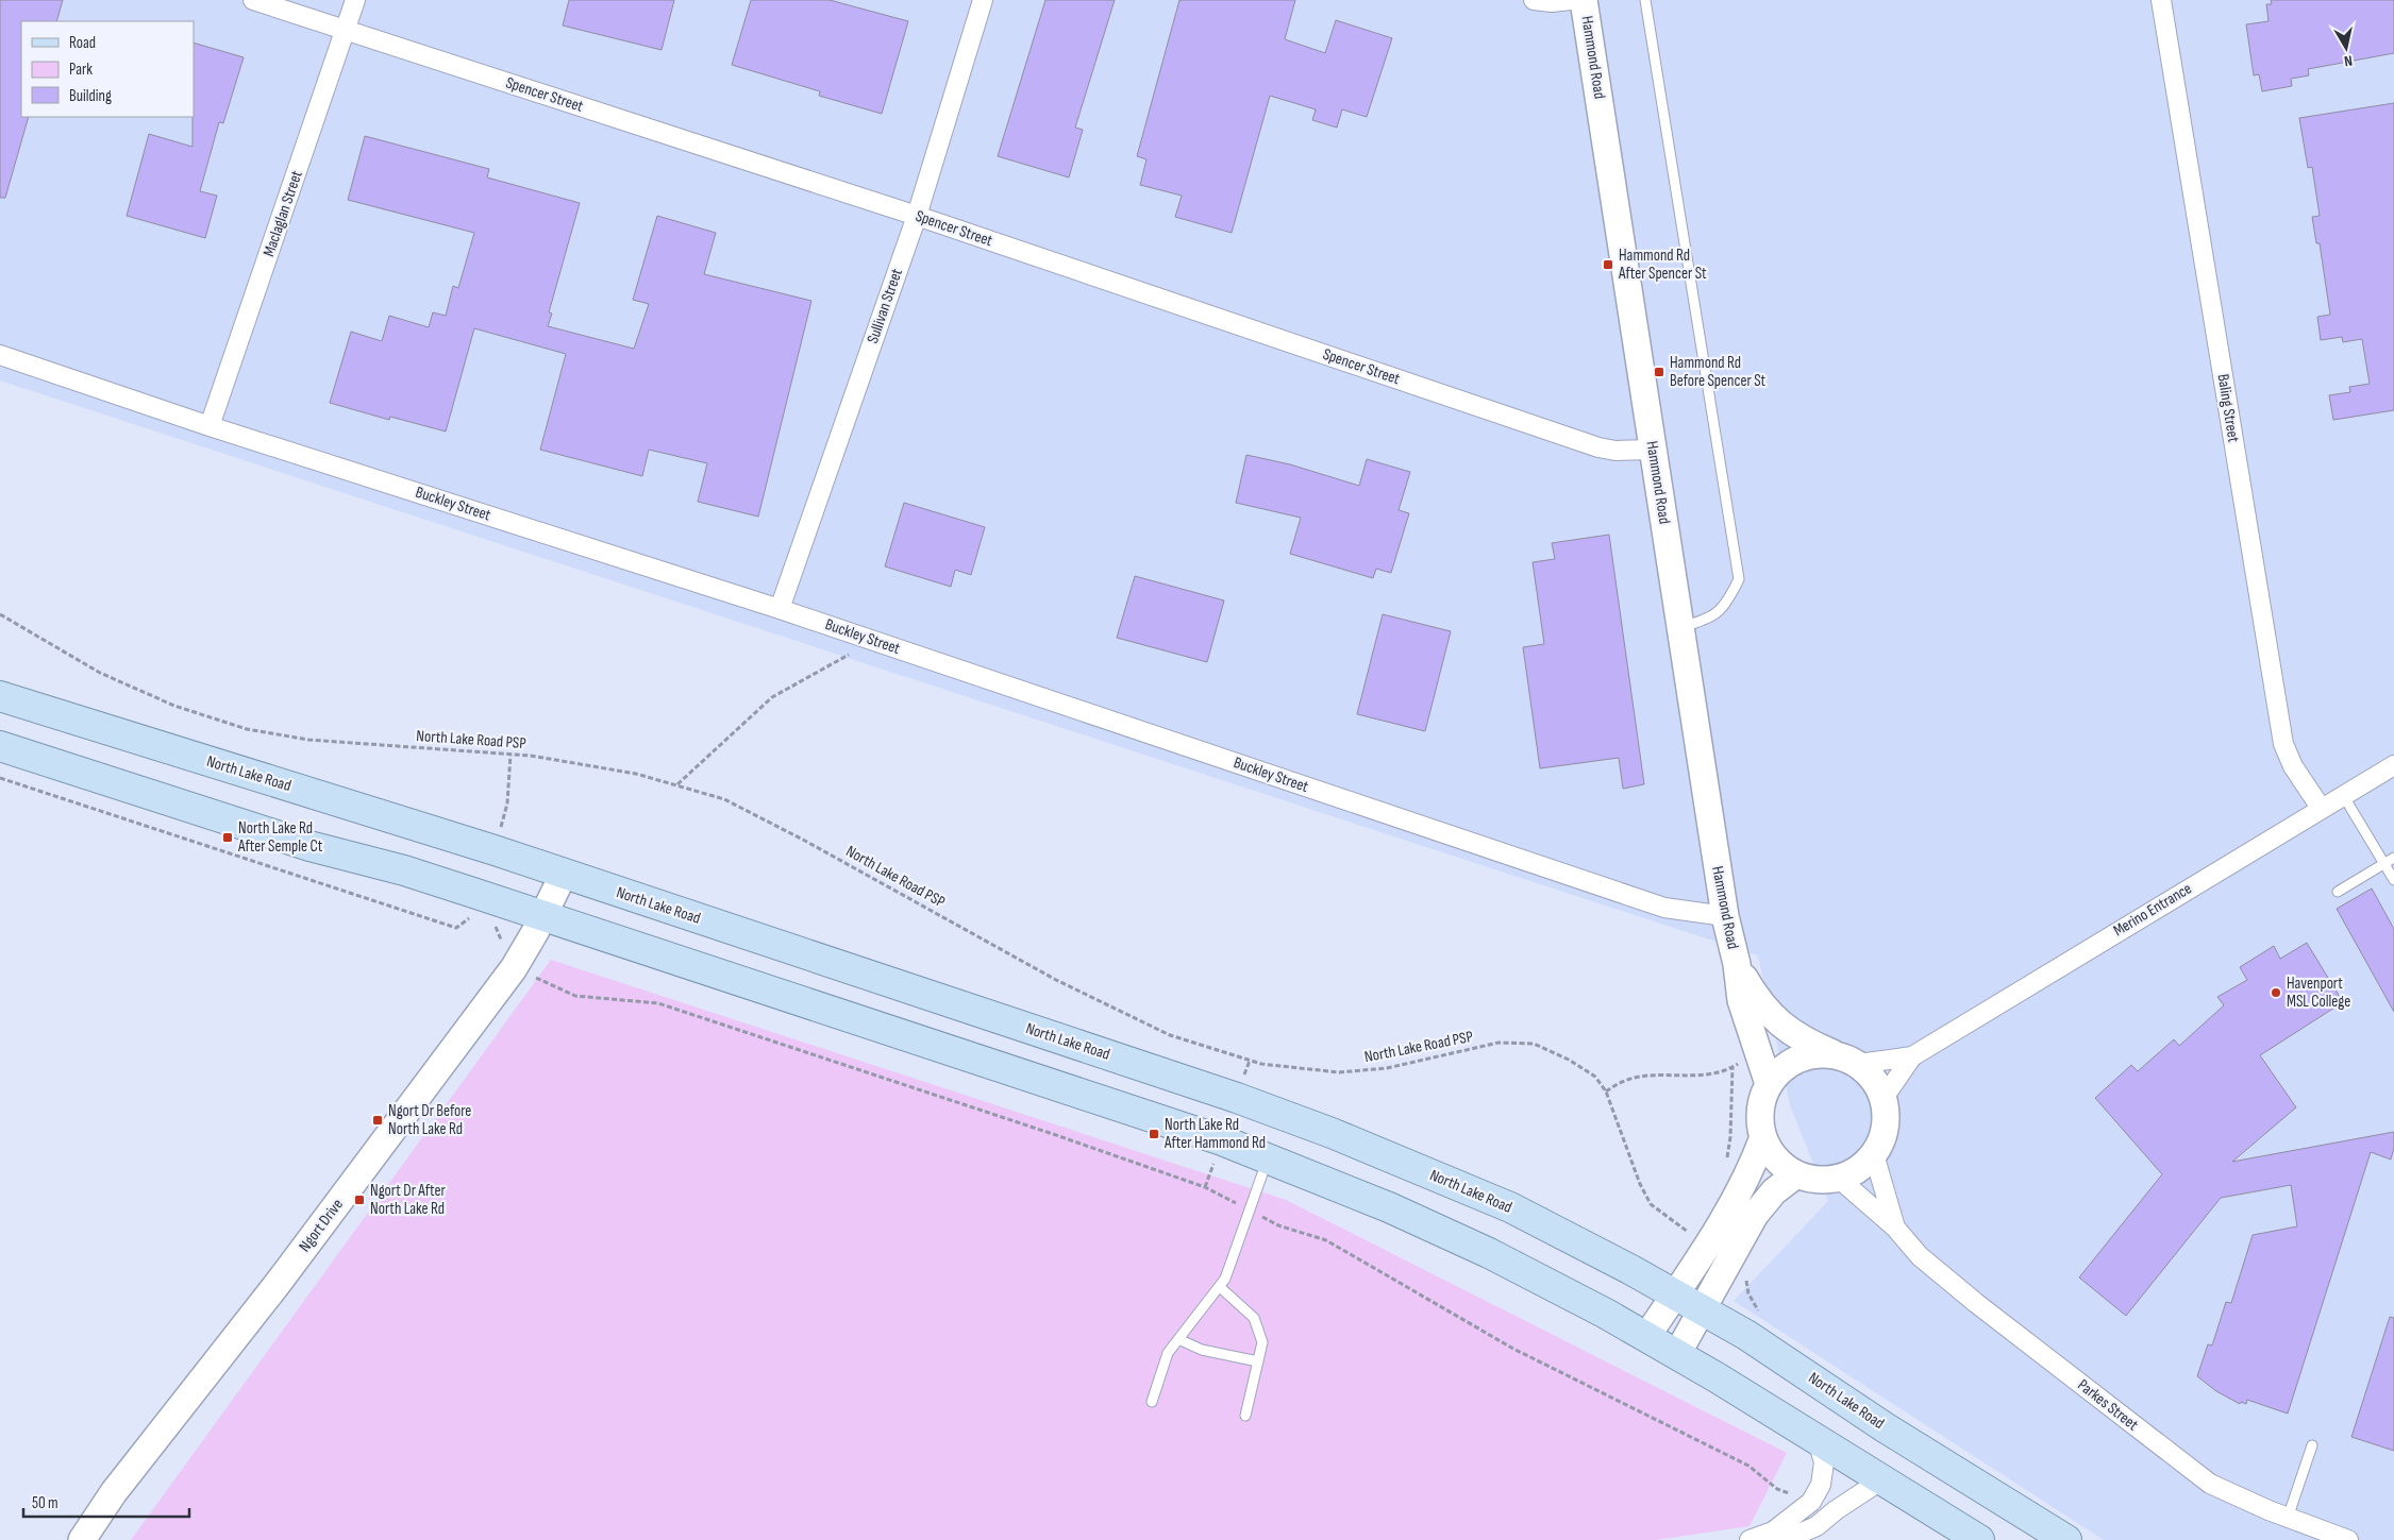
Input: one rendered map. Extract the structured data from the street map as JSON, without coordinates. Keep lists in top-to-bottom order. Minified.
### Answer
{"streets":{"main road":["Hammond Road","North Lake Road","Ngort Drive"],"street":["Spencer Street","Maclaglan Street","Sullivan Street","Baling Street","Buckley Street","Merino Entrance","Parkes Street"],"path":["North Lake Road PSP"]},"crossings":[["Hammond Road","Spencer Street"],["Hammond Road","Buckley Street"],["Hammond Road","Merino Entrance"],["Hammond Road","Parkes Street"],["Spencer Street","Maclaglan Street"],["Spencer Street","Sullivan Street"],["Maclaglan Street","Buckley Street"],["Sullivan Street","Buckley Street"],["Baling Street","Merino Entrance"],["North Lake Road","Ngort Drive"],["Merino Entrance","Parkes Street"]],"places":{"transit":["Hammond Rd After Spencer St","Hammond Rd Before Spencer St","North Lake Rd After Semple Ct","Ngort Dr Before North Lake Rd","North Lake Rd After Hammond Rd","Ngort Dr After North Lake Rd"],"other":["Havenport MSL College"]},"legend":["Road","Park","Building"],"scale_bar":"50 m","north":"bottom"}
